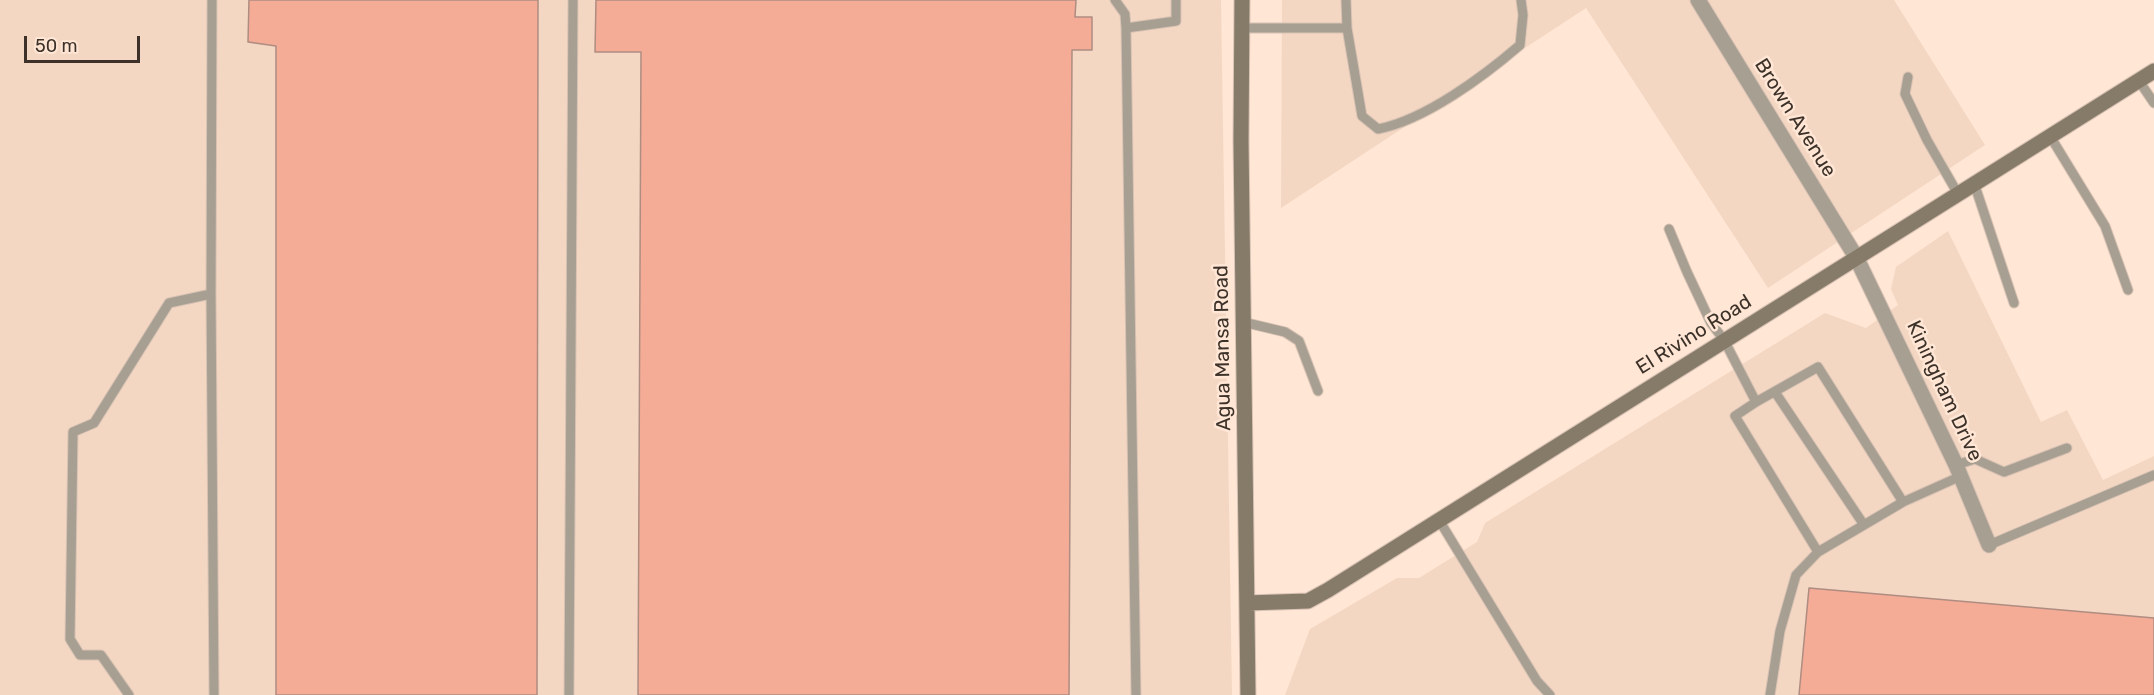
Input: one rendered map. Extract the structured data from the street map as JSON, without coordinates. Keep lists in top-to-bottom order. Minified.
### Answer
{"streets":{"street":["Brown Avenue","El Rivino Road","Agua Mansa Road","Kiningham Drive"]},"crossings":[["Brown Avenue","El Rivino Road"],["Brown Avenue","Kiningham Drive"],["El Rivino Road","Agua Mansa Road"],["El Rivino Road","Kiningham Drive"]],"scale_bar":"50 m"}
